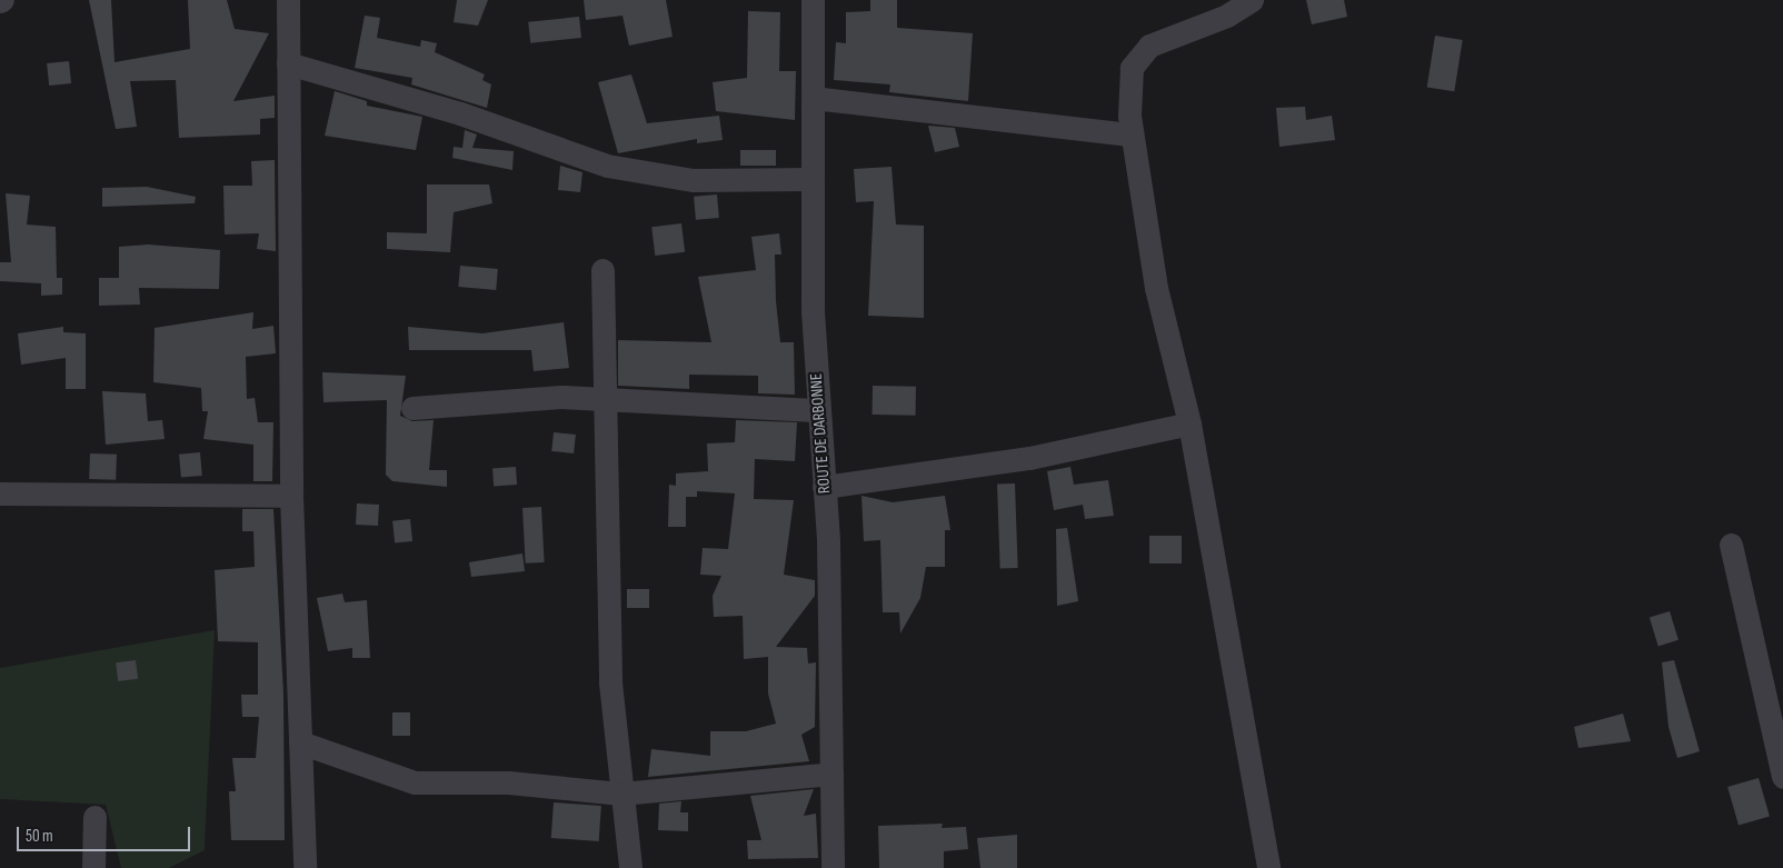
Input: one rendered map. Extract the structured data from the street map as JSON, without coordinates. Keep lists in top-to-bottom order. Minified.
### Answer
{"streets":{"street":["ROUTE DE DARBONNE"]},"scale_bar":"50 m"}
